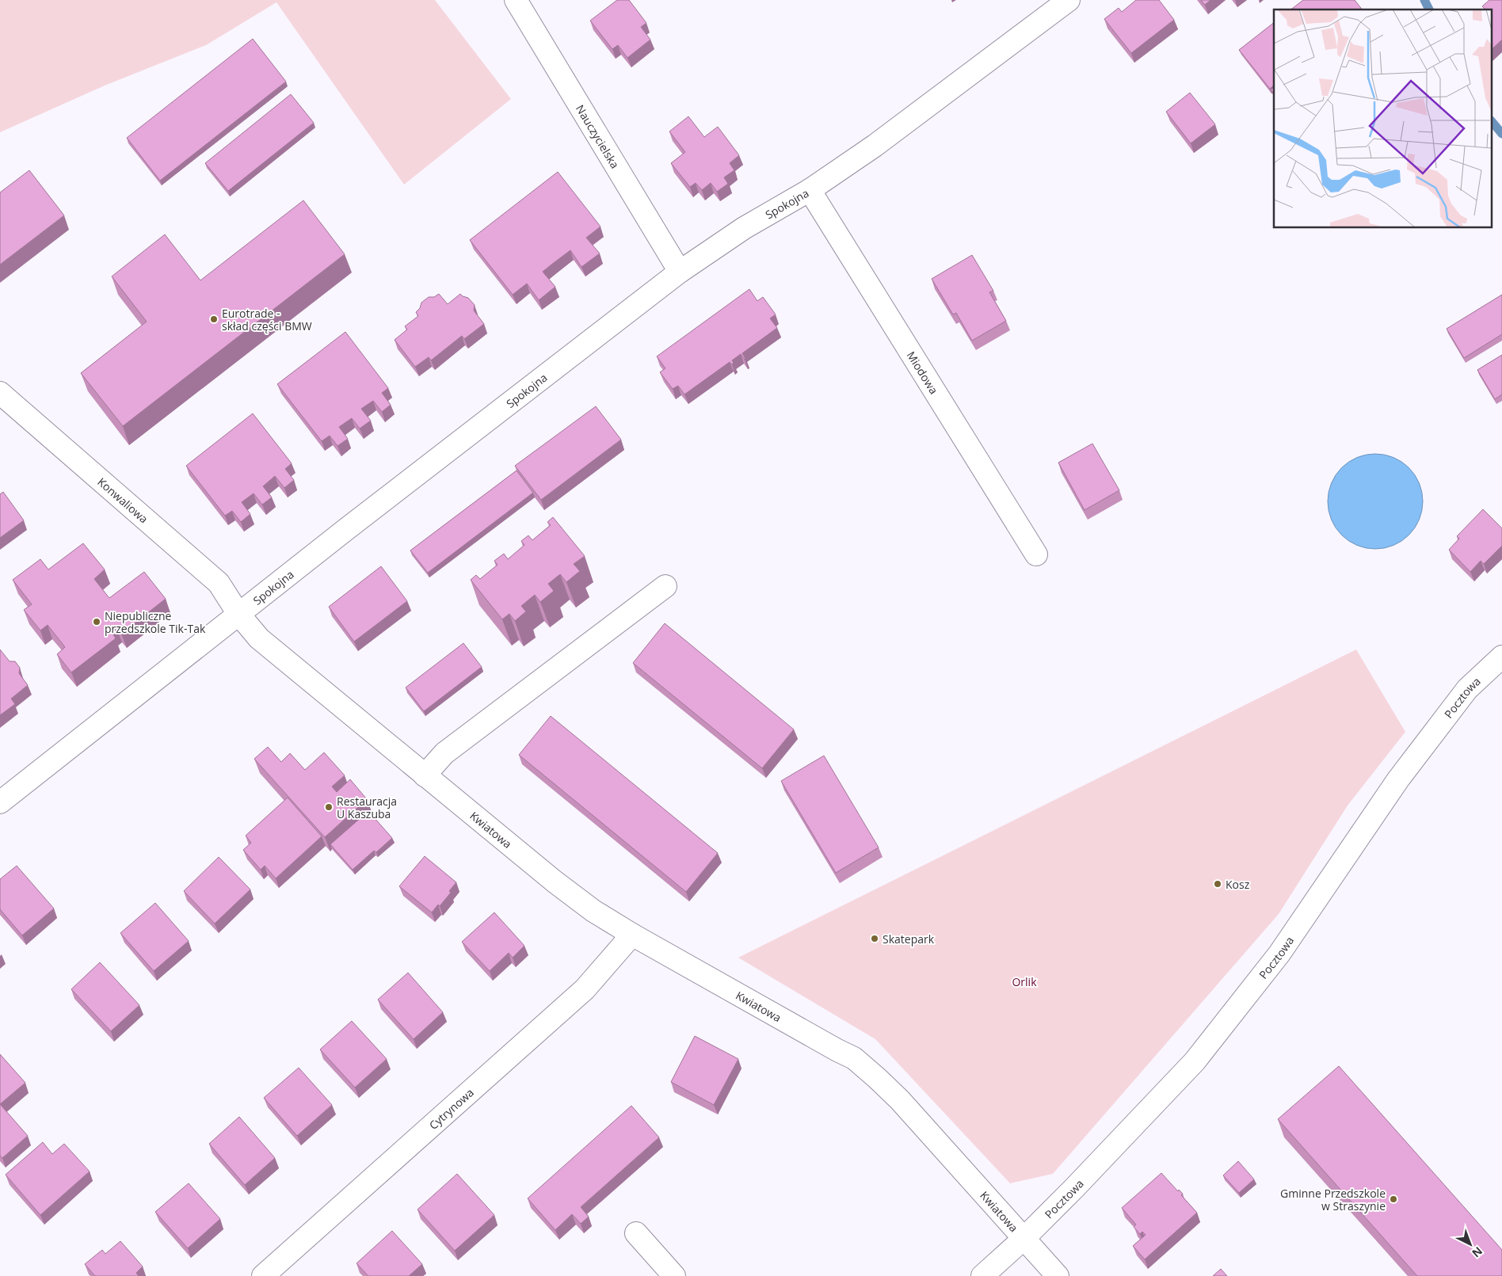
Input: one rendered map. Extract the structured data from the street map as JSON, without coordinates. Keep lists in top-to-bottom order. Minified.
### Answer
{"streets":{"street":["Nauczycielska","Spokojna","Miodowa","Konwaliowa","Pocztowa","Kwiatowa","Cytrynowa"]},"crossings":[["Nauczycielska","Spokojna"],["Spokojna","Miodowa"],["Spokojna","Konwaliowa"],["Spokojna","Kwiatowa"],["Konwaliowa","Kwiatowa"],["Pocztowa","Kwiatowa"],["Kwiatowa","Cytrynowa"]],"parks":["Orlik"],"places":["Eurotrade - skład części BMW","Niepubliczne przedszkole Tik-Tak","Restauracja U Kaszuba","Kosz","Skatepark","Gminne Przedszkole w Straszynie"],"north":"bottom right"}
